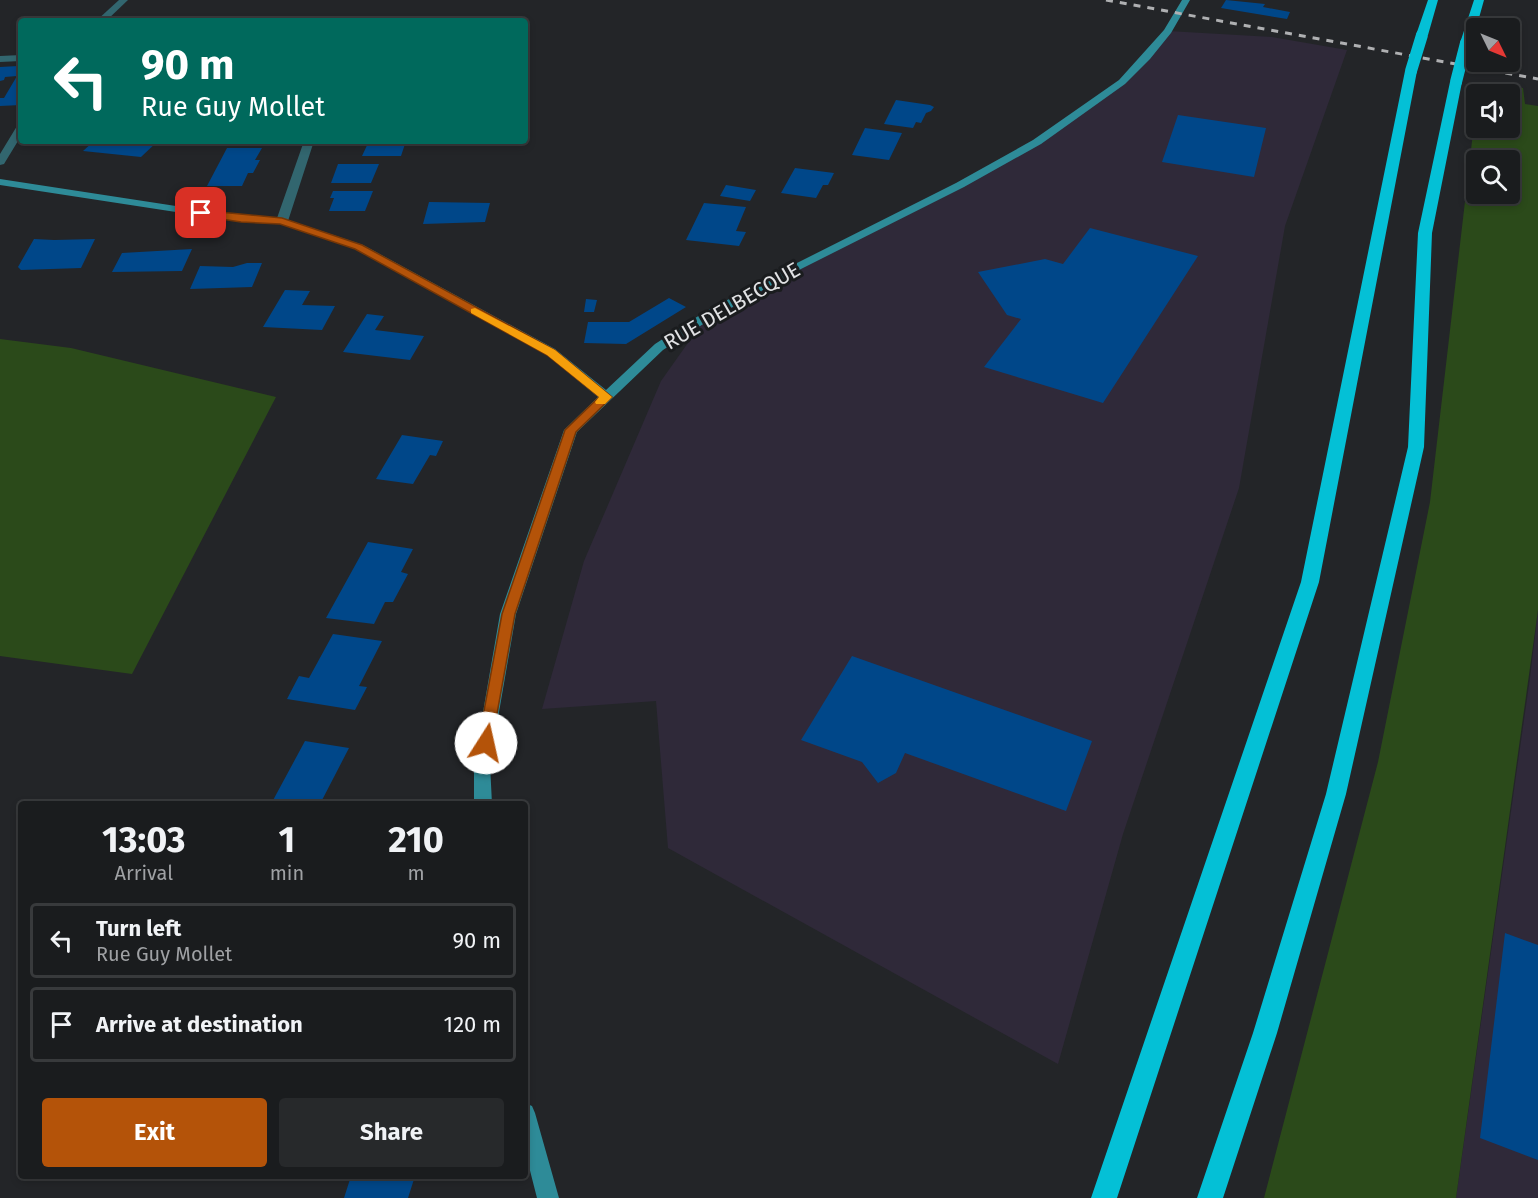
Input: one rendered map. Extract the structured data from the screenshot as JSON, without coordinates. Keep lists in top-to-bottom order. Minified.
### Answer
{"streets":{"street":["RUE DELBECQUE"]},"north":"bottom right","page":{"turn":["90 m","Rue Guy Mollet"],"eta":["13:03","Arrival","1","min","210","m"],"list":[{"name":"Turn left","note":"Rue Guy Mollet","value":"90 m"},{"name":"Arrive at destination","value":"120 m"}],"buttons":["Exit","Share"]}}
